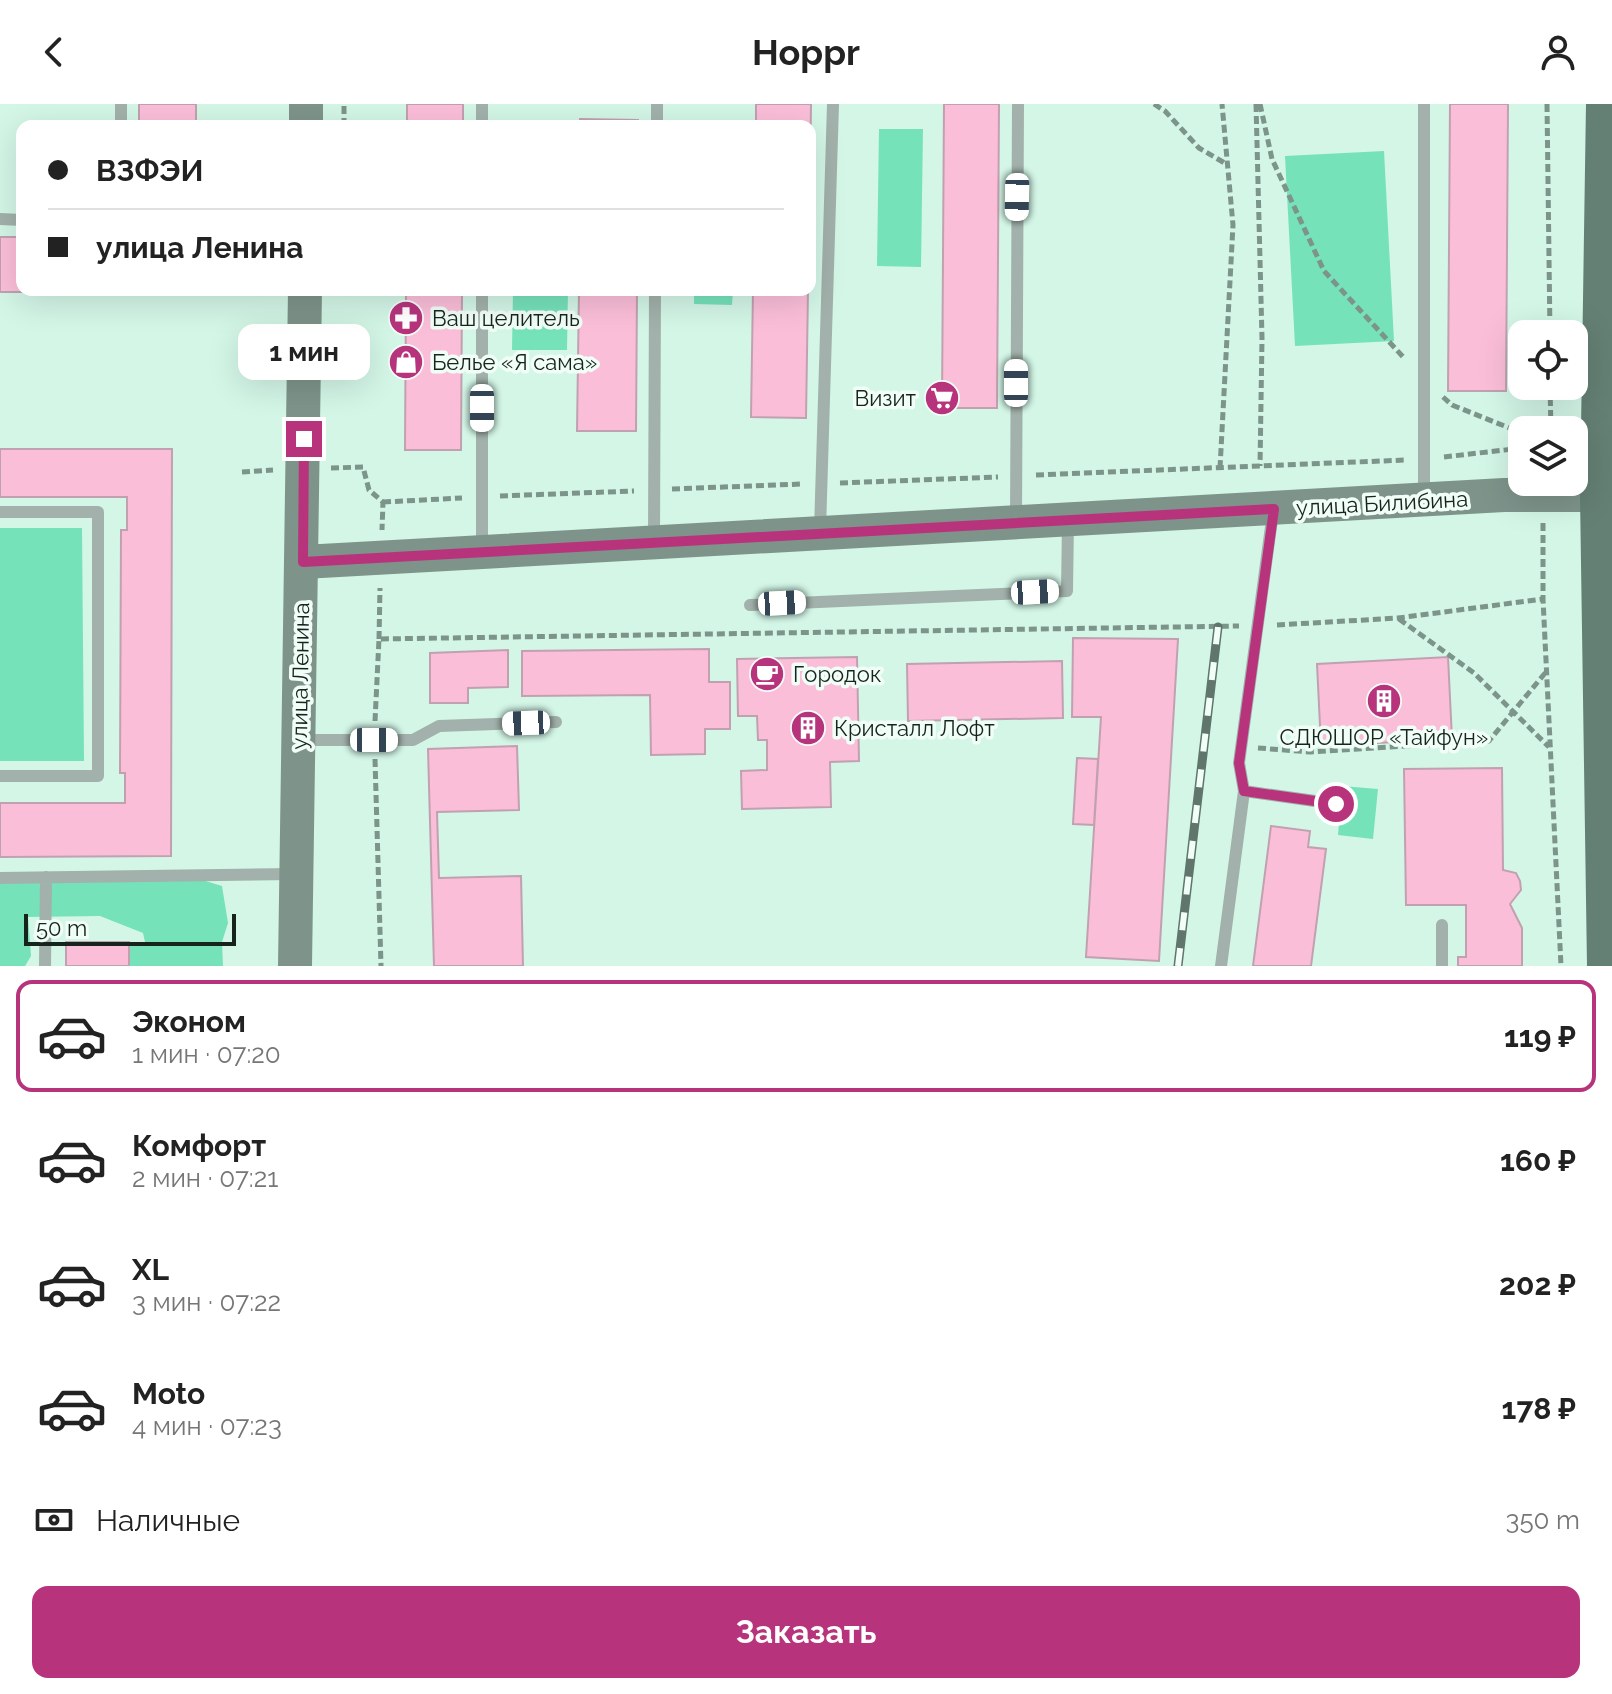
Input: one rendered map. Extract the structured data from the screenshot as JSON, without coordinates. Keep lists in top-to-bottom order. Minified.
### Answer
{"streets":{"main road":["улица Билибина","улица Ленина"]},"crossings":[["улица Билибина","улица Ленина"]],"places":{"pharmacy":["Ваш целитель"],"shop":["Белье «Я сама»"],"supermarket":["Визит"],"cafe":["Городок"],"building":["СДЮШОР «Тайфун»","Кристалл Лофт"]},"scale_bar":"50 m","page":{"header":"Hoppr","banner":["ВЗФЭИ","улица Ленина"],"bubble":"1 мин","scale":"50 m","list":[{"name":"Эконом","note":"1 мин · 07:20","value":"119 ₽"},{"name":"Комфорт","note":"2 мин · 07:21","value":"160 ₽"},{"name":"XL","note":"3 мин · 07:22","value":"202 ₽"},{"name":"Moto","note":"4 мин · 07:23","value":"178 ₽"}],"pay":["Наличные","350 m"],"buttons":"Заказать"}}
